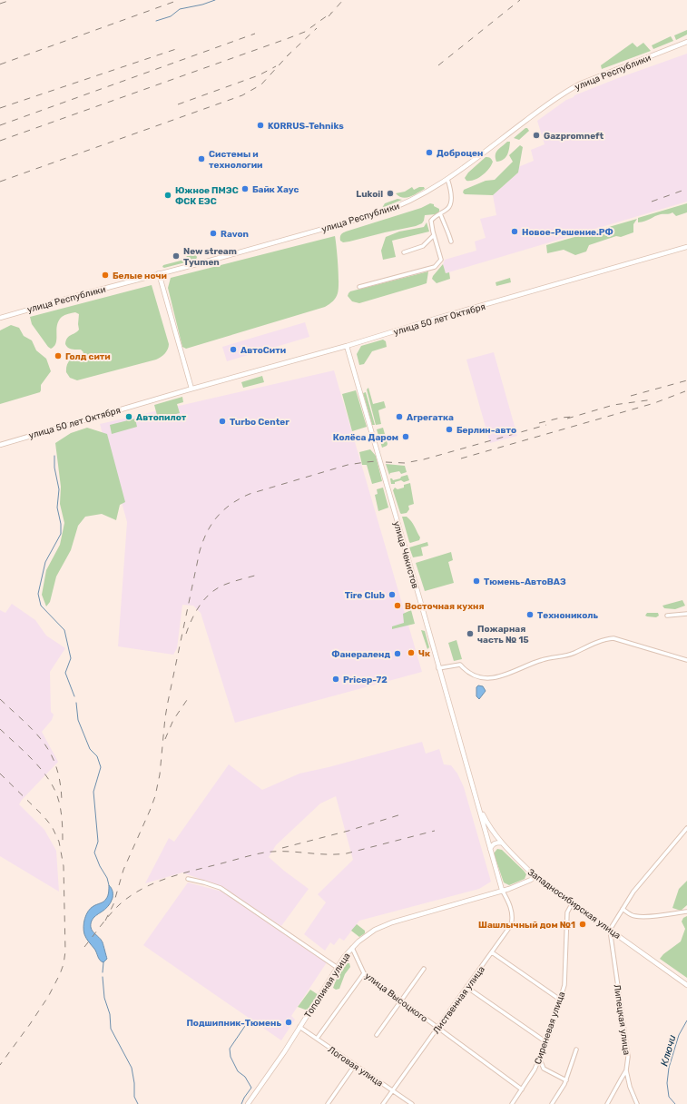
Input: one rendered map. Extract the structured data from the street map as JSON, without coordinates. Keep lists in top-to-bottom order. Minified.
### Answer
{"streets":{"main road":["улица Республики","улица 50 лет Октября","улица Чекистов","Западносибирская улица","Тополиная улица"],"street":["улица Высоцкого","Лиственная улица","Липецкая улица","Сиреневая улица","Логовая улица"]},"crossings":[["улица 50 лет Октября","улица Чекистов"],["улица Чекистов","Западносибирская улица"],["Западносибирская улица","Тополиная улица"],["Западносибирская улица","Липецкая улица"],["Западносибирская улица","Сиреневая улица"],["Тополиная улица","улица Высоцкого"],["Тополиная улица","Лиственная улица"],["Тополиная улица","Логовая улица"],["улица Высоцкого","Лиственная улица"],["улица Высоцкого","Сиреневая улица"],["Лиственная улица","Логовая улица"]],"water":["Ключи"],"places":["KORRUS-Tehniks","Gazpromneft","Доброцен","Системы и технологии","Байк Хаус","Lukoil","Южное ПМЭС ФСК ЕЭС","Новое-Решение.РФ","Ravon","New stream Tyumen","Белые ночи","АвтоСити","Голд сити","Автопилот","Агрегатка","Turbo Center","Берлин-авто","Колёса Даром","Тюмень-АвтоВАЗ","Tire Club","Восточная кухня","Технониколь","Пожарная часть № 15","Чк","Фанераленд","Pricep-72","Шашлычный дом №1","Подшипник-Тюмень"]}
